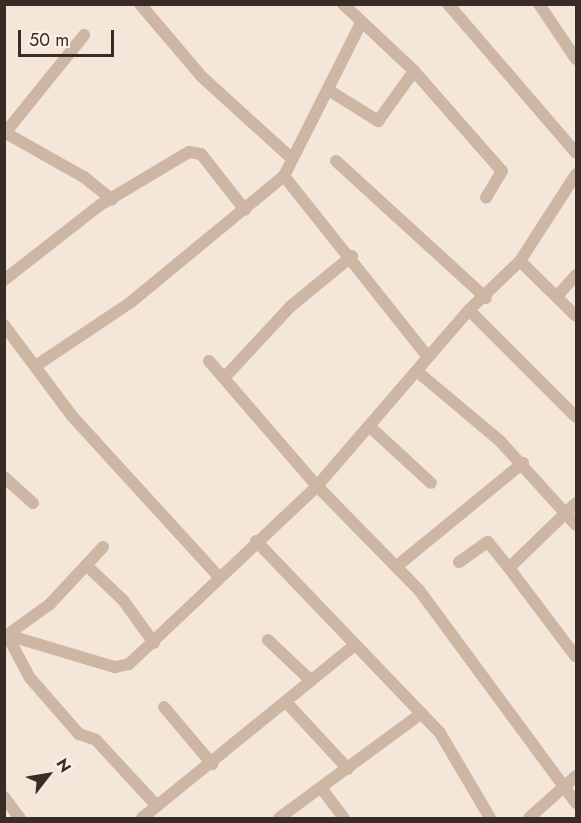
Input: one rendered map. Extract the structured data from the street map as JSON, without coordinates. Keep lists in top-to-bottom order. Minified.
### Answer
{"scale_bar":"50 m","north":"top right"}
